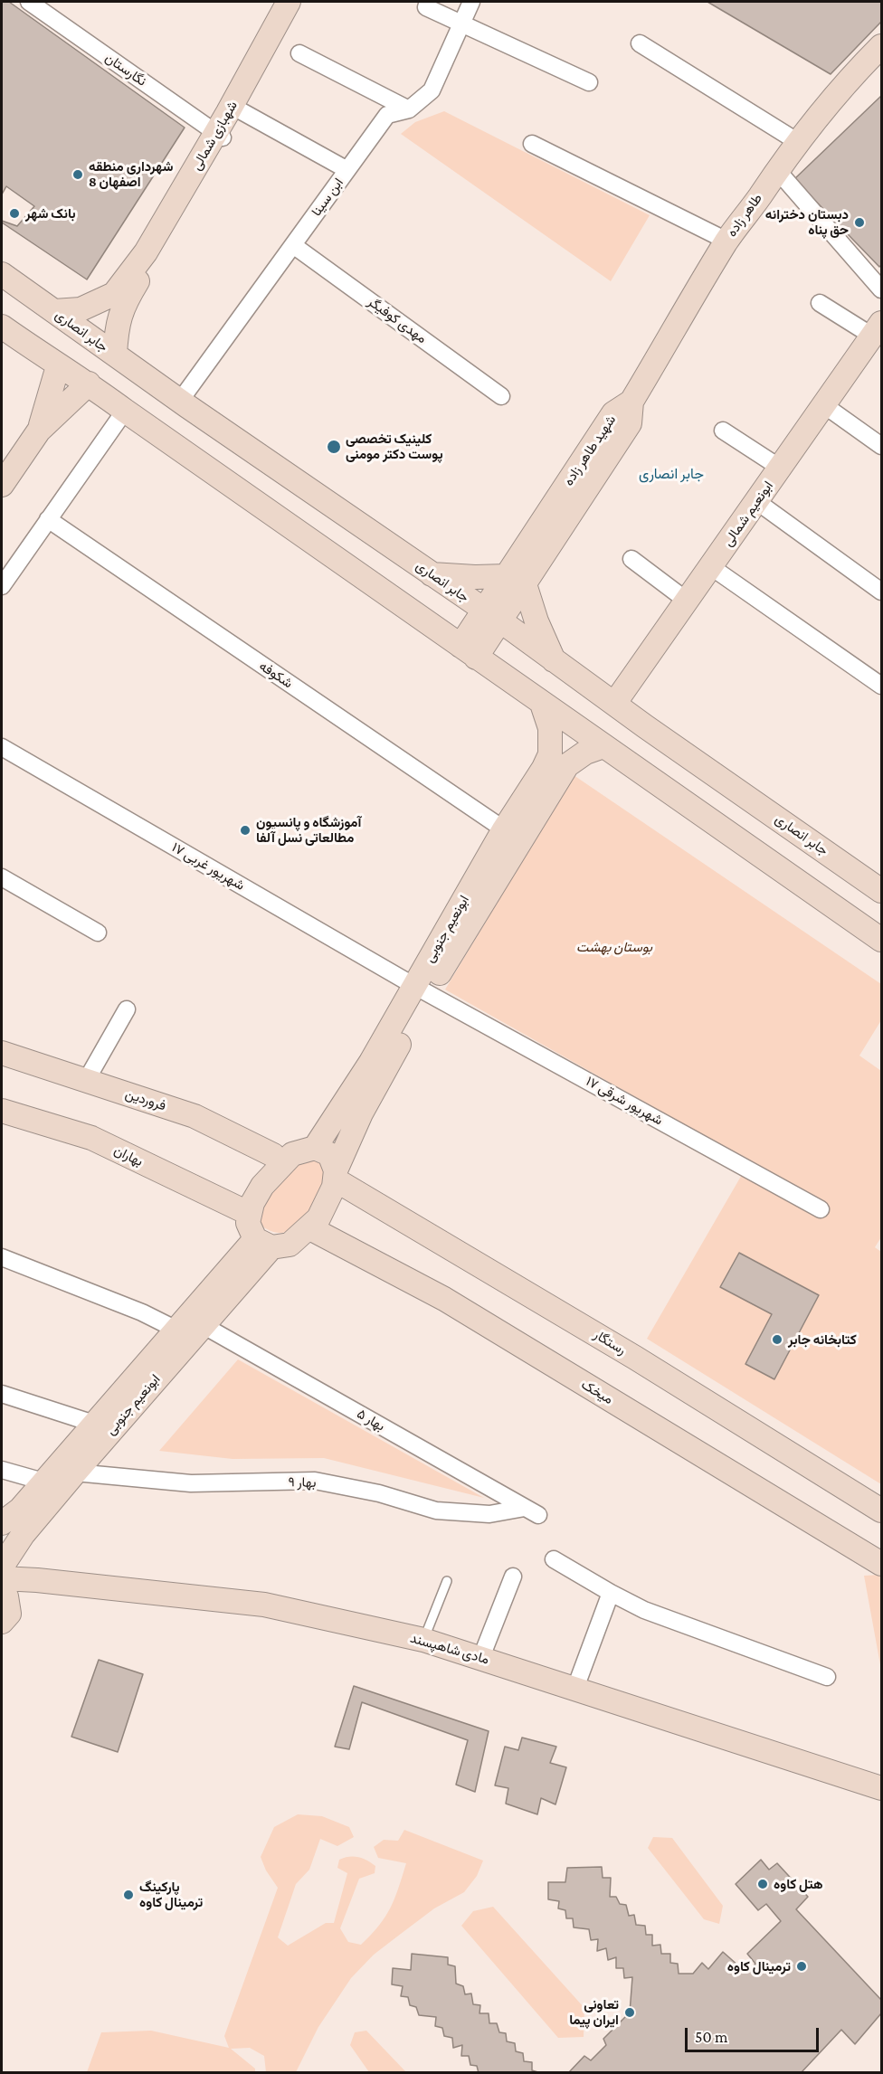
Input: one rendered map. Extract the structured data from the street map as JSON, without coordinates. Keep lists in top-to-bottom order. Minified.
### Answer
{"streets":{"main road":["شهبازی شمالی","طاهر زاده","جابر انصاری","شهید طاهر زاده","ابونعیم شمالی","ابونعیم جنوبی","فروردین","بهاران","رستگار","میخک","مادی شاهپسند"],"street":["نگارستان","ابن سینا","مهدی کوفیگر","شکوفه","۱۷ شهریور غربی","۱۷ شهریور شرقی","بهار ۵","بهار ۹"]},"crossings":[["نگارستان","شهبازی شمالی"],["شهبازی شمالی","جابر انصاری"],["ابن سینا","مهدی کوفیگر"],["ابن سینا","جابر انصاری"],["طاهر زاده","شهید طاهر زاده"],["جابر انصاری","شهید طاهر زاده"],["جابر انصاری","ابونعیم شمالی"],["شکوفه","ابونعیم جنوبی"],["۱۷ شهریور غربی","ابونعیم جنوبی"],["۱۷ شهریور غربی","۱۷ شهریور شرقی"],["ابونعیم جنوبی","فروردین"],["ابونعیم جنوبی","۱۷ شهریور شرقی"],["ابونعیم جنوبی","بهاران"],["ابونعیم جنوبی","رستگار"],["ابونعیم جنوبی","میخک"],["ابونعیم جنوبی","بهار ۵"],["ابونعیم جنوبی","بهار ۹"],["فروردین","بهاران"],["فروردین","رستگار"],["فروردین","میخک"],["بهاران","رستگار"],["بهاران","میخک"],["رستگار","میخک"],["بهار ۵","بهار ۹"]],"districts":["جابر انصاری"],"parks":["بوستان بهشت"],"places":["شهرداری منطقه 8 اصفهان","بانک شهر","دبستان دخترانه حق پناه","کلینیک تخصصی پوست دکتر مومنی","آموزشگاه و پانسیون مطالعاتی نسل آلفا","کتابخانه جابر","هتل کاوه","پارکینگ ترمینال کاوه","ترمینال کاوه","تعاونی ایران پیما"],"scale_bar":"50 m"}
